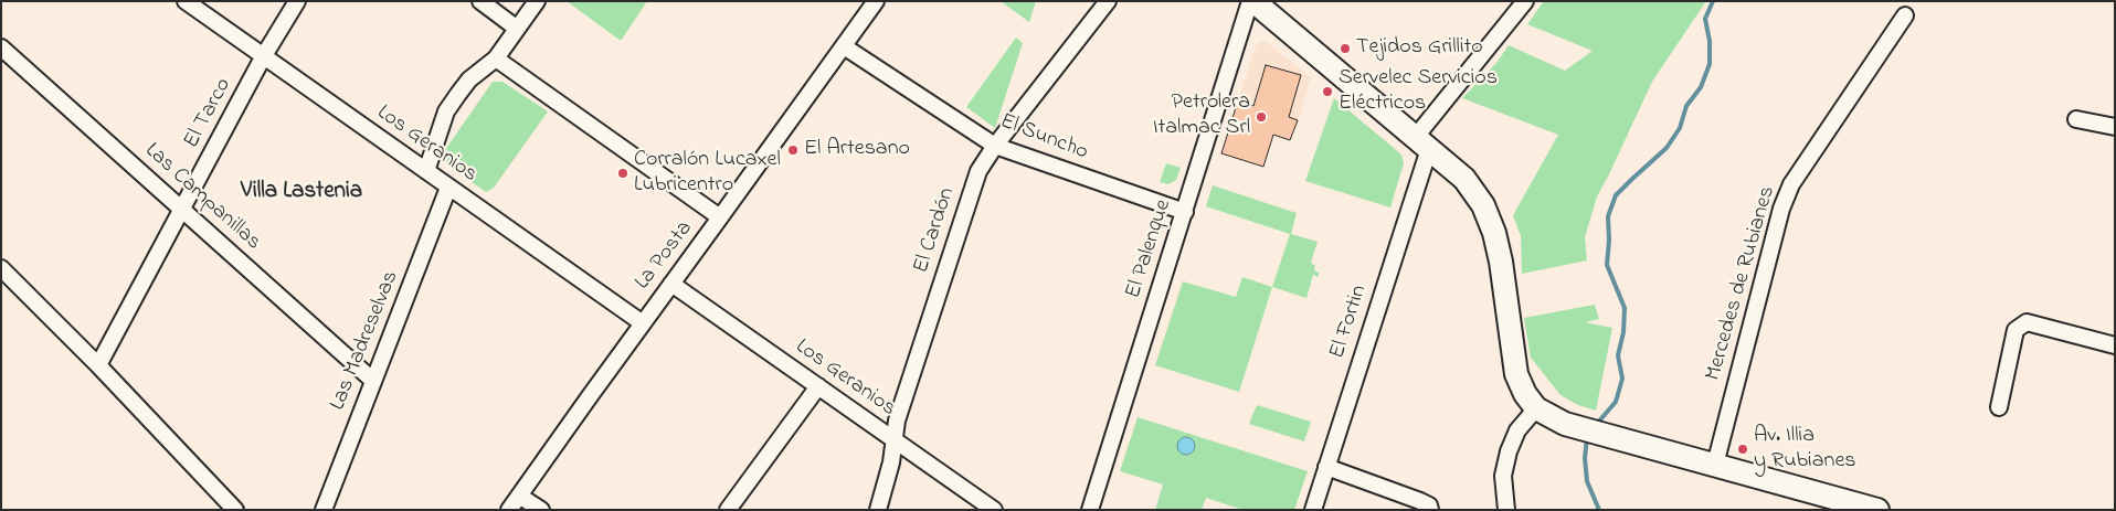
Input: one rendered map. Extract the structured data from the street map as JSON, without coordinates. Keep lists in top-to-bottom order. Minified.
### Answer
{"streets":{"street":["El Tarco","El Suncho","Los Geranios","Las Campanillas","El Cardón","El Palenque","La Posta","Mercedes de Rubianes","El Fortin","Las Madreselvas"]},"crossings":[["El Tarco","Los Geranios"],["El Tarco","Las Campanillas"],["El Suncho","El Cardón"],["El Suncho","El Palenque"],["El Suncho","La Posta"],["Los Geranios","El Cardón"],["Los Geranios","La Posta"],["Los Geranios","Las Madreselvas"],["Las Campanillas","Las Madreselvas"]],"districts":["Villa Lastenia"],"places":["Tejidos Grillito","Servelec Servicios Eléctricos","Petrolera Italmac Srl","El Artesano","Corralón Lucaxel Lubricentro","Av. Illia y Rubianes"]}
